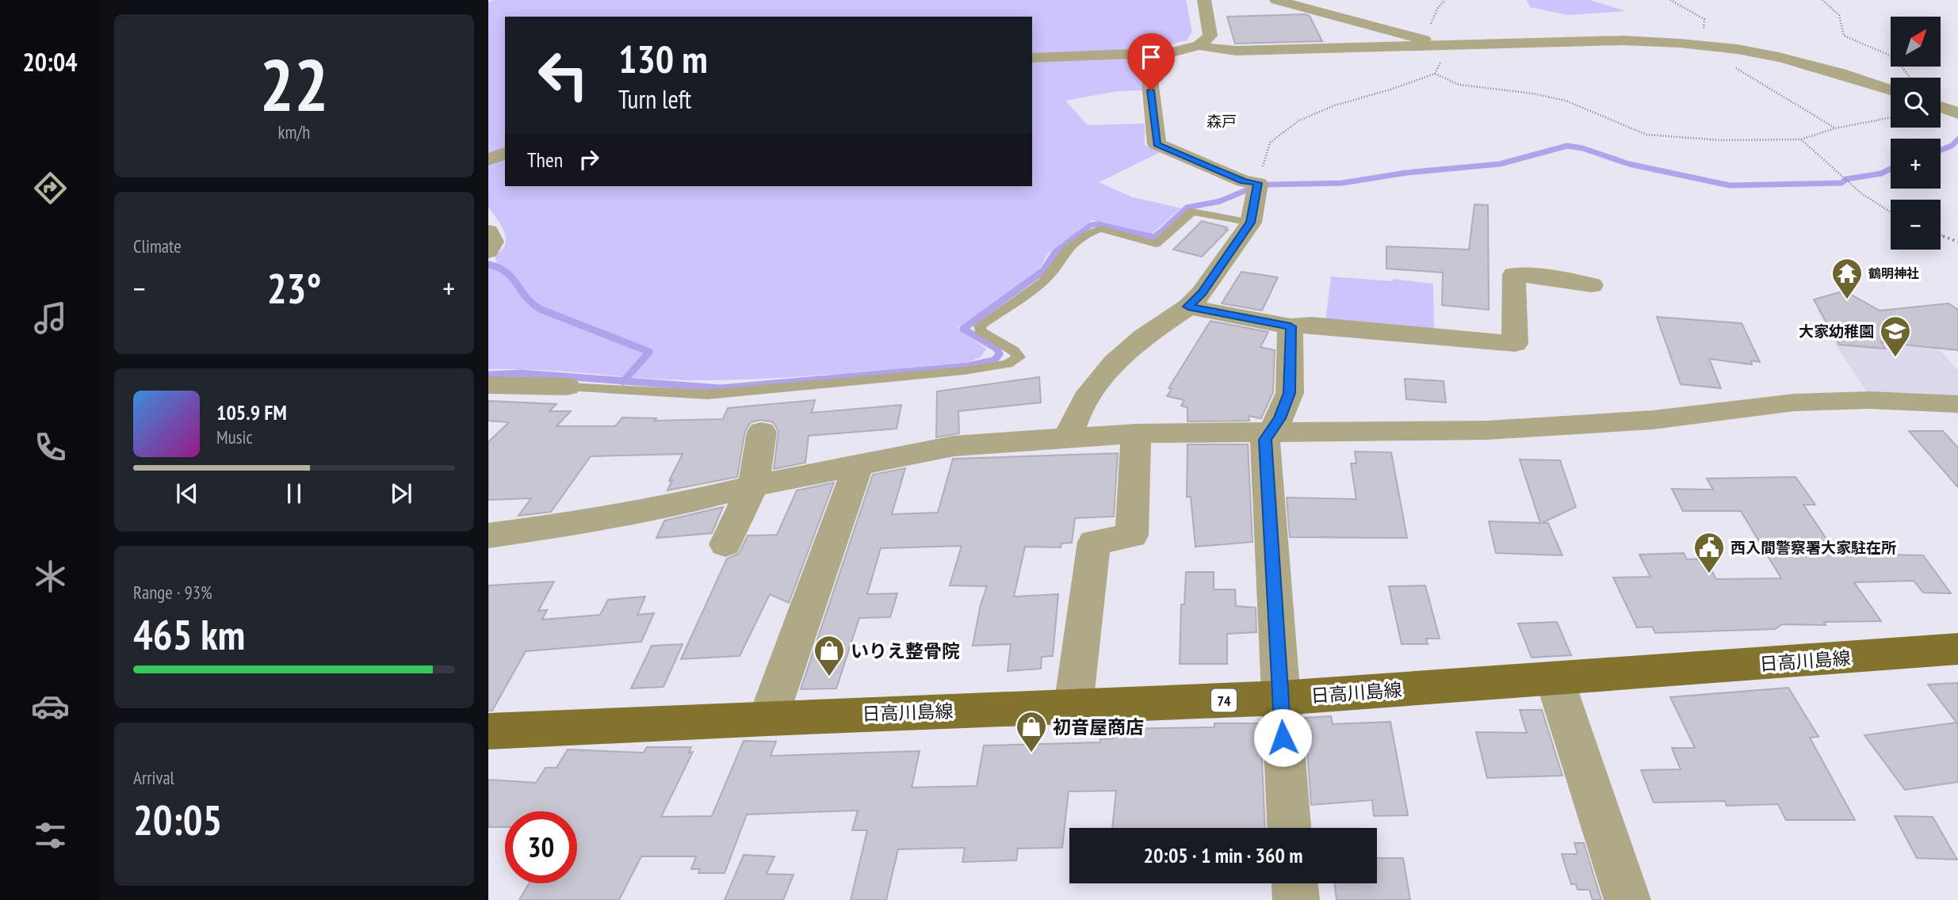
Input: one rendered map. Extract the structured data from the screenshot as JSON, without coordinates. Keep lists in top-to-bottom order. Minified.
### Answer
{"streets":{"main road":["日高川島線","74"]},"districts":["森戸"],"places":{"temple":["鶴明神社"],"school or university":["大家幼稚園"],"public building":["西入間警察署大家駐在所"],"shop":["いりえ整骨院","初音屋商店"]},"north":"top right","page":{"tabs":"20:04","tile":[["22","km/h"],"Climate",["Range · 93%","465 km"],["Arrival","20:05"]],"map_buttons":["+","−"],"turn":["130 m","Turn left"],"then":"Then","heat":["−","23°","+"],"song":["105.9 FM","Music"],"limit":"30","trip":"20:05 · 1 min · 360 m"}}
